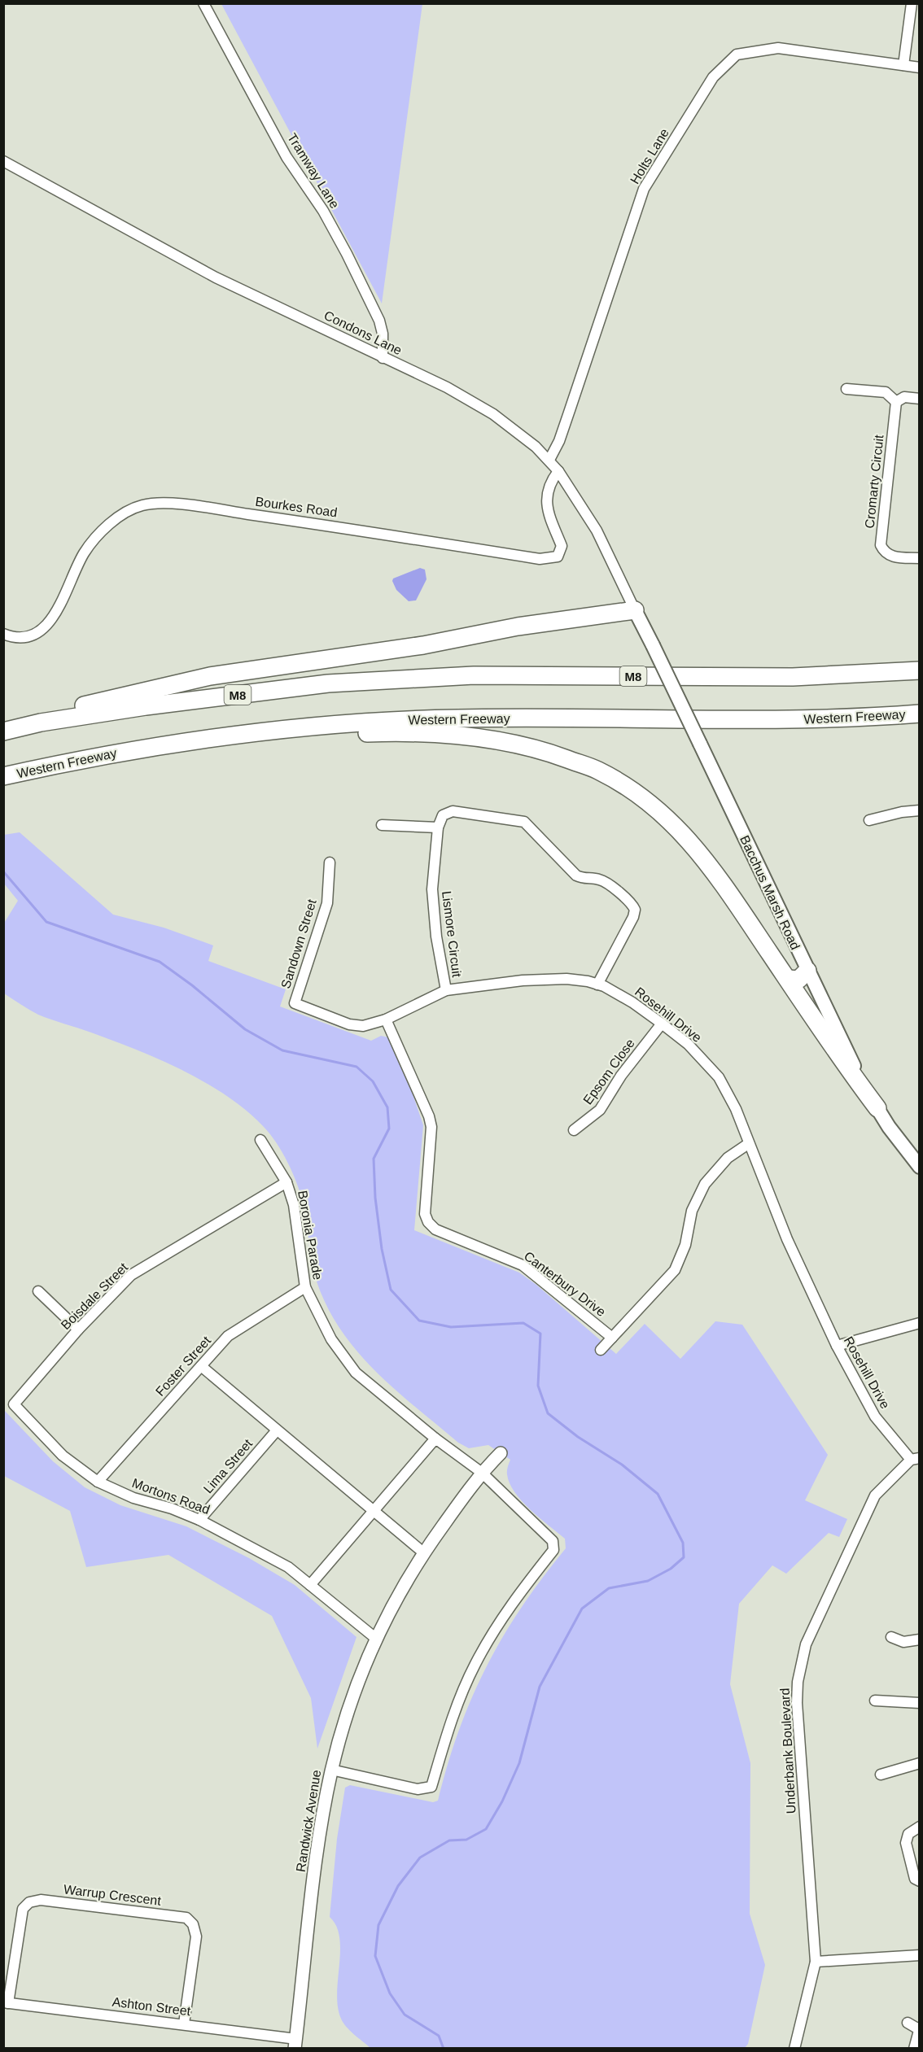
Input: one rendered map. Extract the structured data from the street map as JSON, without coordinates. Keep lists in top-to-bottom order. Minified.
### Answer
{"streets":{"highway":["M8","Western Freeway"],"main road":["Bacchus Marsh Road"],"street":["Holts Lane","Tramway Lane","Condons Lane","Cromarty Circuit","Bourkes Road","Lismore Circuit","Sandown Street","Rosehill Drive","Epsom Close","Boronia Parade","Canterbury Drive","Boisdale Street","Foster Street","Lima Street","Mortons Road","Underbank Boulevard","Randwick Avenue","Warrup Crescent","Ashton Street"]},"crossings":[["Holts Lane","Condons Lane"],["Tramway Lane","Condons Lane"],["Condons Lane","Bourkes Road"],["Condons Lane","Bacchus Marsh Road"],["Lismore Circuit","Rosehill Drive"],["Sandown Street","Rosehill Drive"],["Rosehill Drive","Epsom Close"],["Rosehill Drive","Canterbury Drive"],["Rosehill Drive","Underbank Boulevard"],["Boronia Parade","Boisdale Street"],["Boronia Parade","Foster Street"],["Boronia Parade","Randwick Avenue"],["Boisdale Street","Mortons Road"],["Foster Street","Mortons Road"],["Lima Street","Mortons Road"],["Mortons Road","Randwick Avenue"],["Randwick Avenue","Ashton Street"],["Warrup Crescent","Ashton Street"]]}
